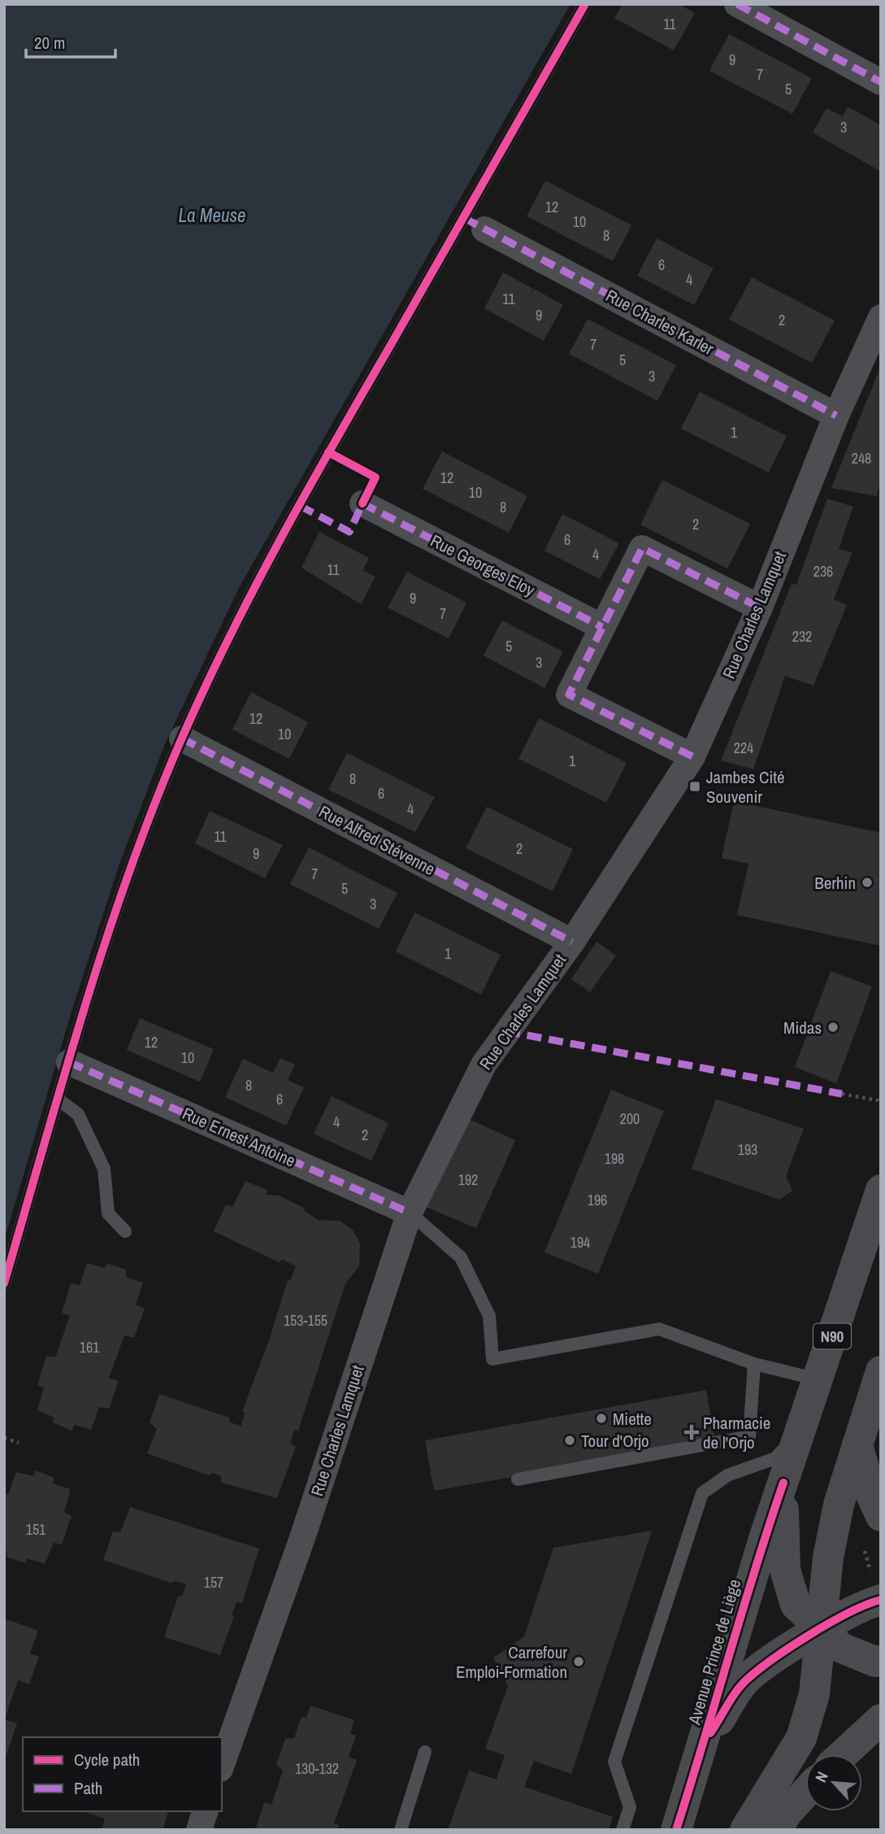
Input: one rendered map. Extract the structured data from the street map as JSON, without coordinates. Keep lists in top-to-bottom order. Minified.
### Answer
{"streets":{"main road":["N90","Avenue Prince de Liège"],"street":["Rue Charles Karler","Rue Georges Eloy","Rue Charles Lamquet","Rue Alfred Stévenne","Rue Ernest Antoine"]},"crossings":[["Rue Charles Karler","Rue Charles Lamquet"],["Rue Charles Lamquet","Rue Alfred Stévenne"],["Rue Charles Lamquet","Rue Ernest Antoine"]],"water":["La Meuse"],"places":{"transit":["Jambes Cité Souvenir"],"other":["Berhin","Midas","Miette","Tour d'Orjo","Carrefour Emploi-Formation"],"health":["Pharmacie de l'Orjo"]},"house_numbers":["11","9","7","5","3","12","10","8","6","4","11","9","2","7","5","3","1","248","12","10","8","2","6","4","11","236","9","7","232","5","3","12","10","224","1","8","6","4","11","2","9","7","5","3","1","12","10","8","6","200","4","2","193","198","192","196","194","153-155","161","151","157","130-132"],"legend":["Cycle path","Path"],"scale_bar":"20 m","north":"top left"}
